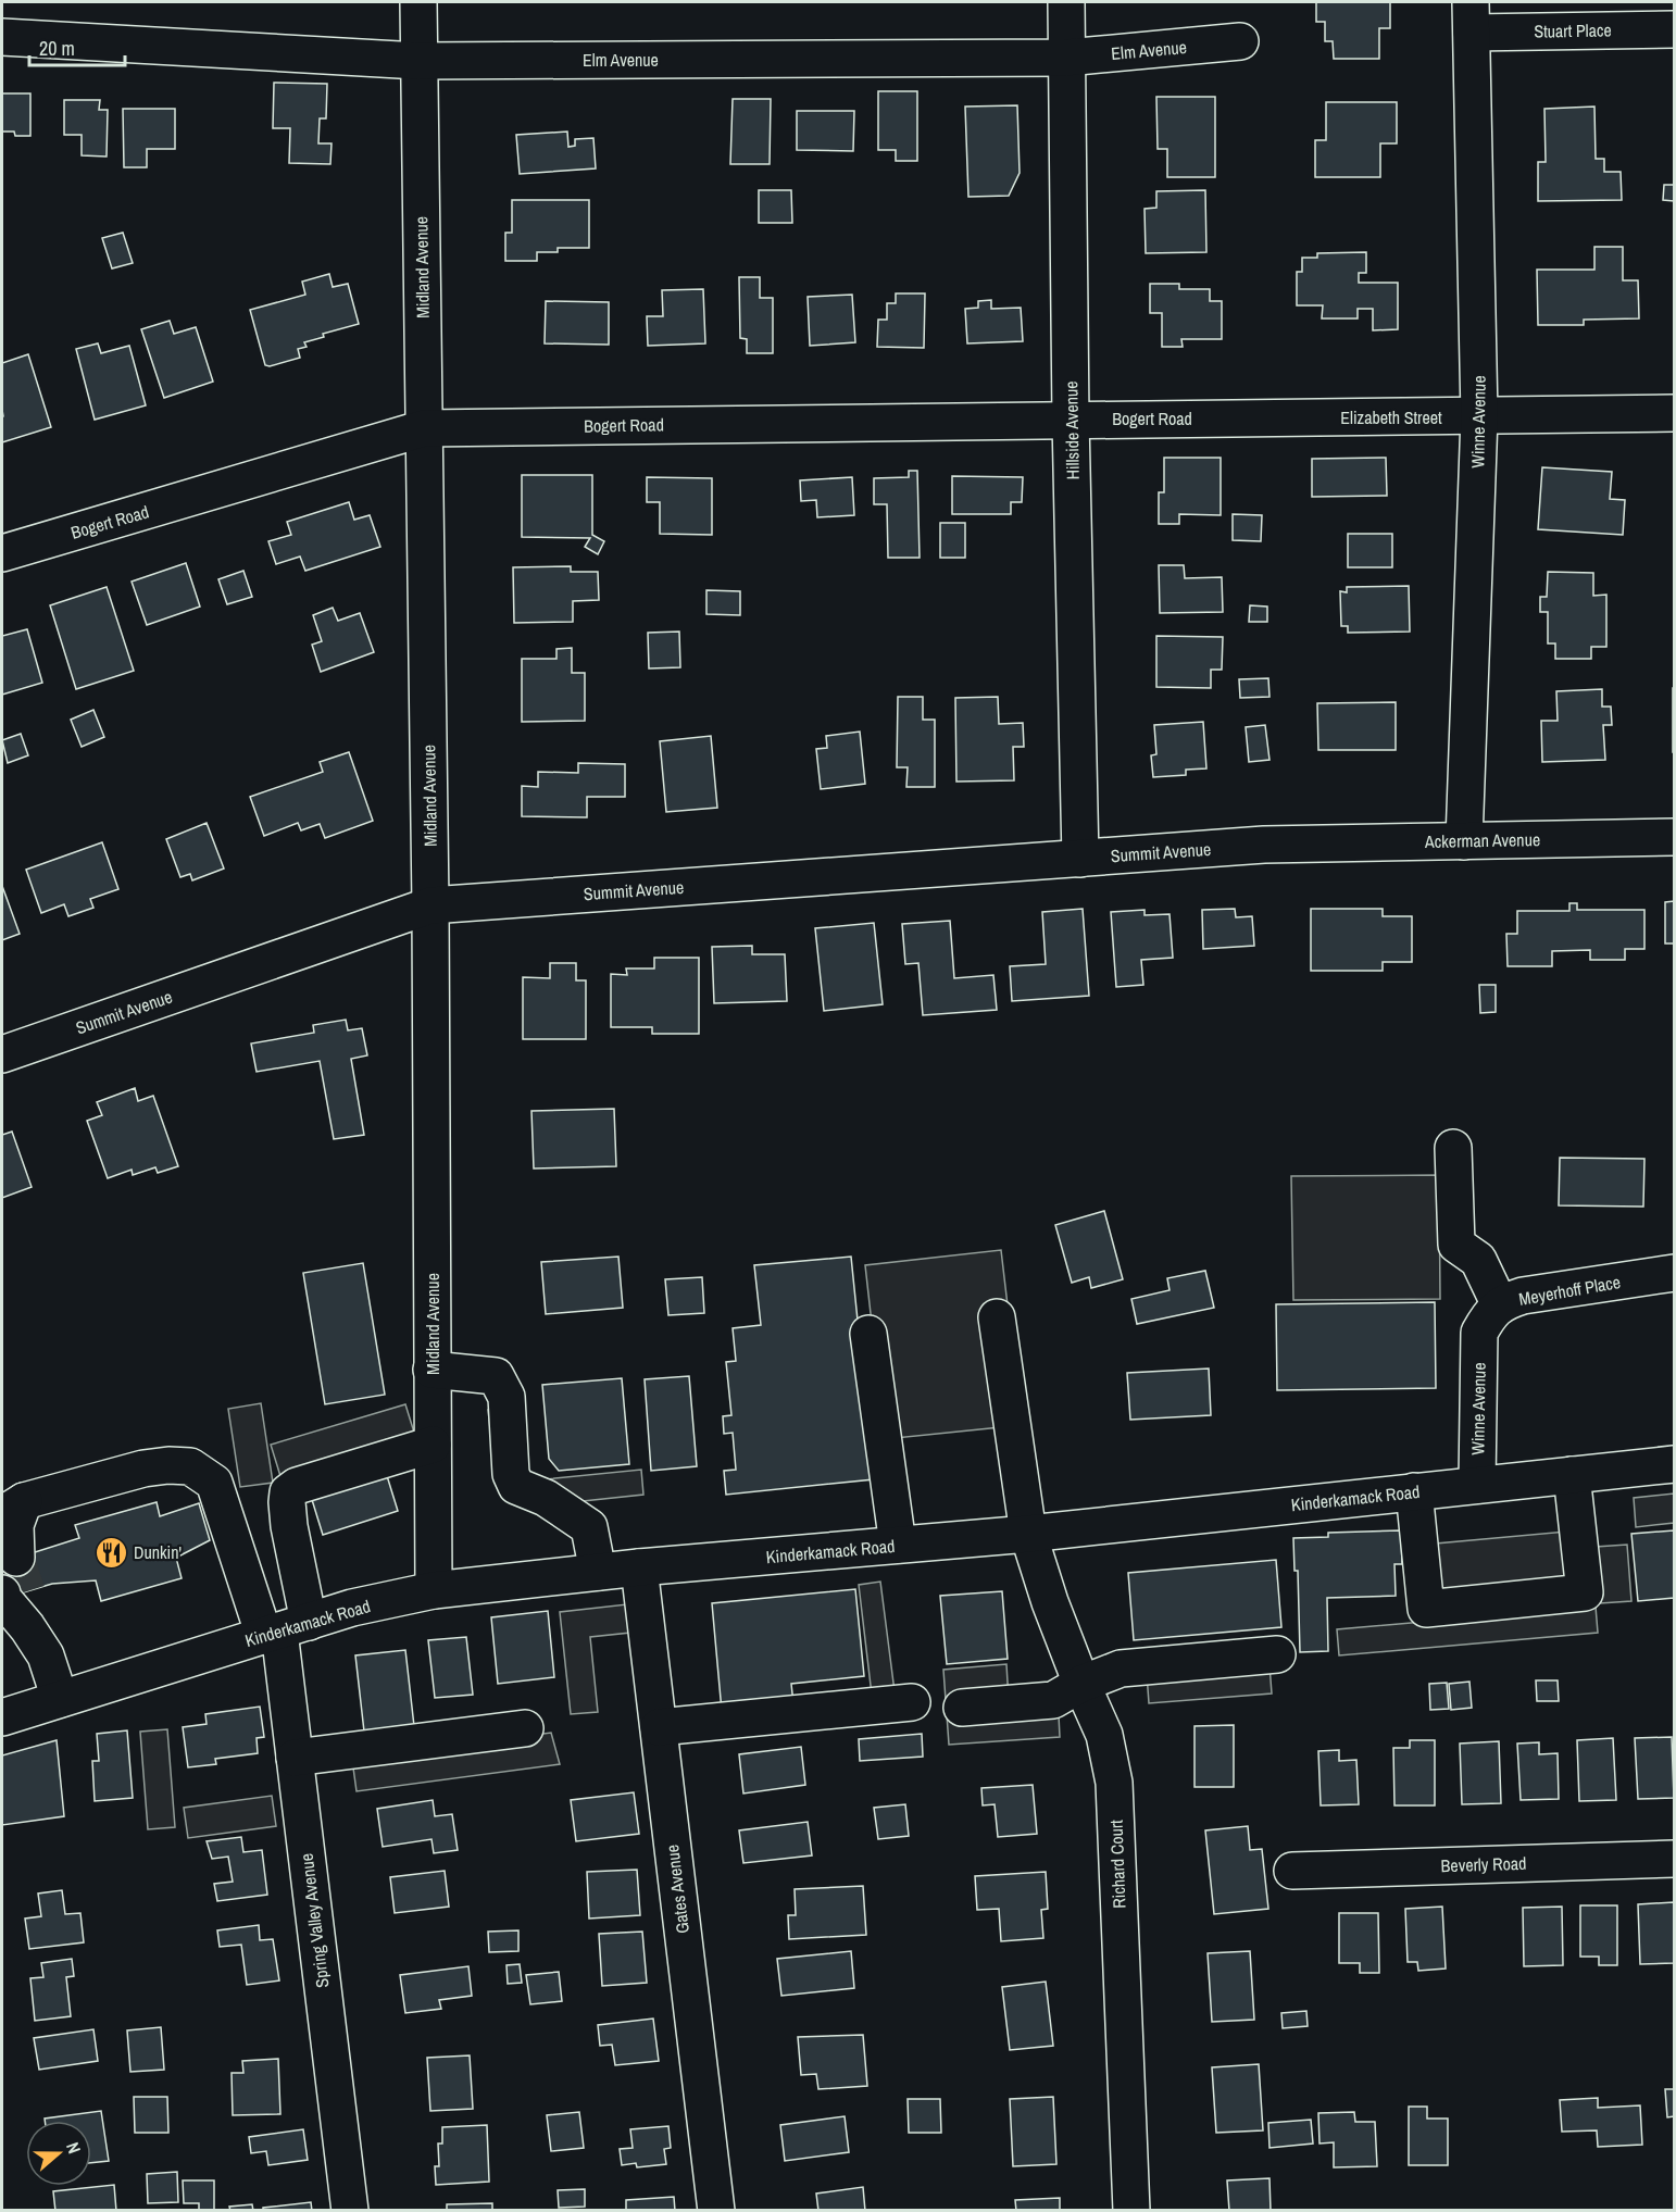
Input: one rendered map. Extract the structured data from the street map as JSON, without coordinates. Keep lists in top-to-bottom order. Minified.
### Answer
{"streets":{"street":["Stuart Place","Elm Avenue","Midland Avenue","Elizabeth Street","Bogert Road","Winne Avenue","Hillside Avenue","Ackerman Avenue","Summit Avenue","Meyerhoff Place","Kinderkamack Road","Richard Court","Beverly Road","Gates Avenue","Spring Valley Avenue"]},"crossings":[["Stuart Place","Winne Avenue"],["Elm Avenue","Midland Avenue"],["Elm Avenue","Hillside Avenue"],["Midland Avenue","Bogert Road"],["Midland Avenue","Summit Avenue"],["Midland Avenue","Kinderkamack Road"],["Elizabeth Street","Bogert Road"],["Elizabeth Street","Winne Avenue"],["Bogert Road","Hillside Avenue"],["Winne Avenue","Ackerman Avenue"],["Winne Avenue","Meyerhoff Place"],["Winne Avenue","Kinderkamack Road"],["Hillside Avenue","Summit Avenue"],["Ackerman Avenue","Summit Avenue"],["Kinderkamack Road","Richard Court"],["Kinderkamack Road","Gates Avenue"],["Kinderkamack Road","Spring Valley Avenue"]],"places":{"restaurant":["Dunkin'"]},"scale_bar":"20 m","north":"right"}
